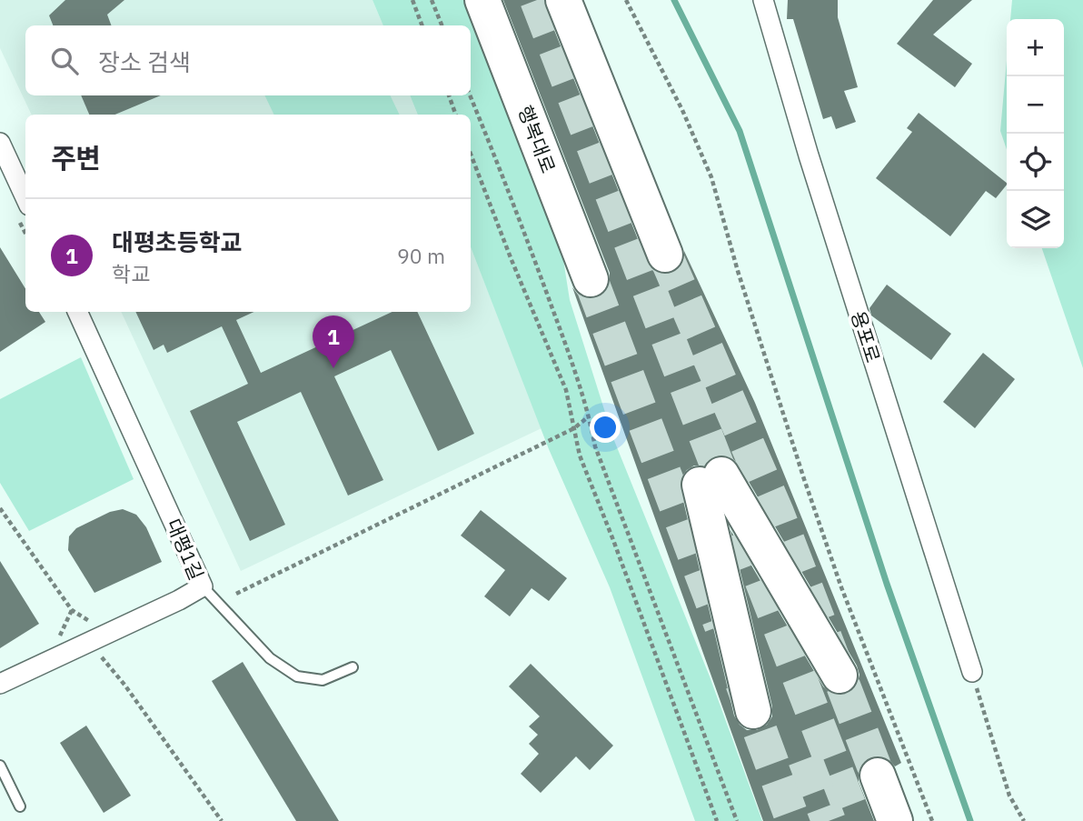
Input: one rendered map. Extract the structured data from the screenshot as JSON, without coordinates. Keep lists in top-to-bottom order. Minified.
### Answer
{"streets":{"highway":["행복대로"],"street":["용포로","대평1길"]},"page":{"map_buttons":["+","−"],"search":"장소 검색","heading":"주변","list":[{"mark":"1","name":"대평초등학교","note":"학교","value":"90 m"}],"pins":"1"}}
